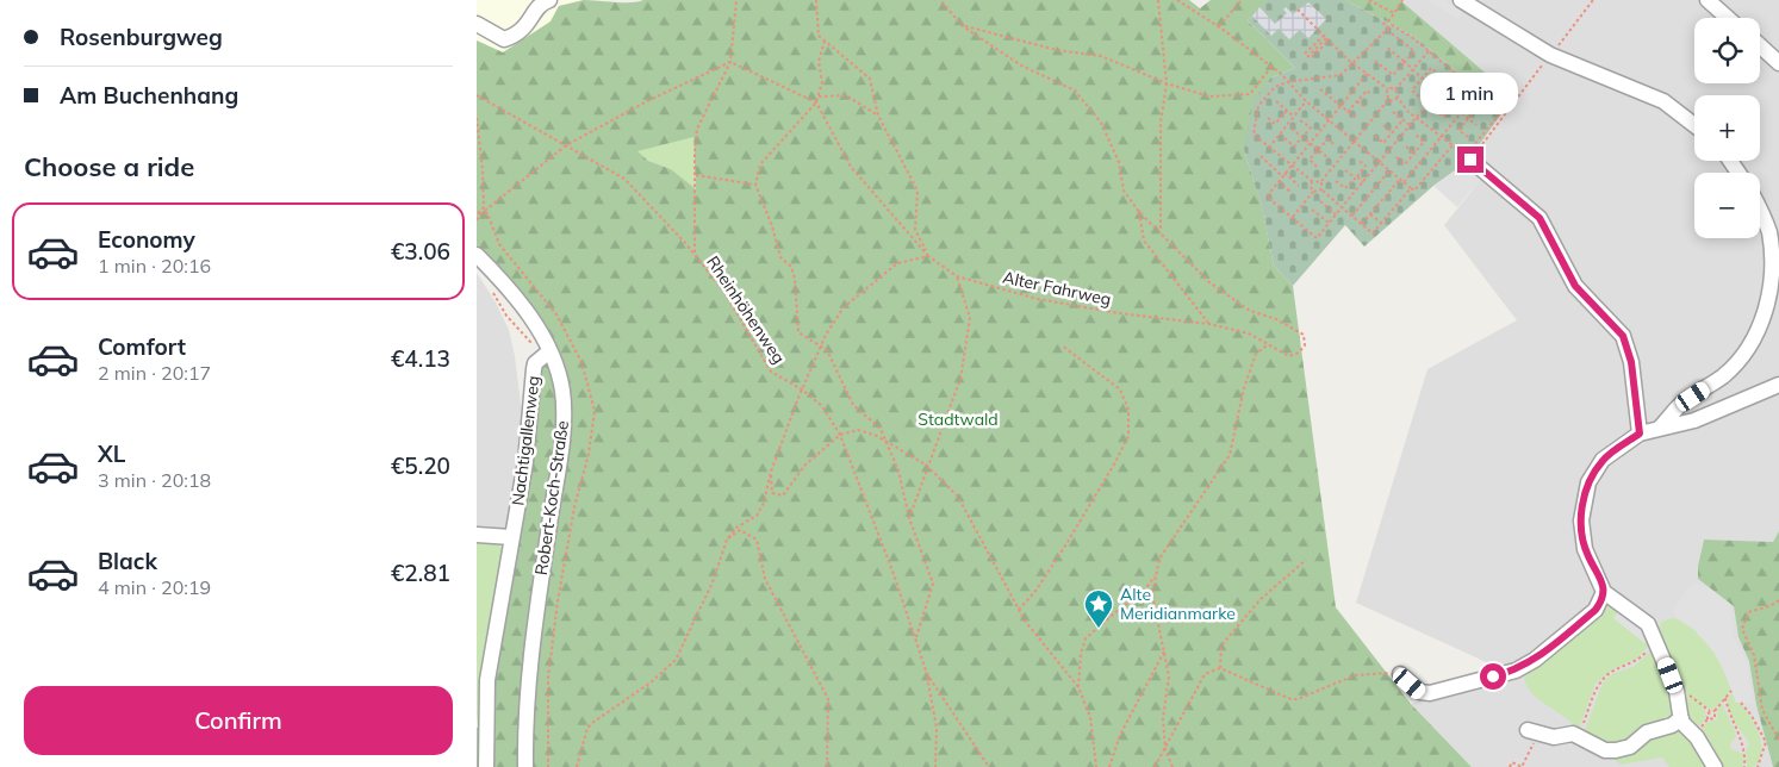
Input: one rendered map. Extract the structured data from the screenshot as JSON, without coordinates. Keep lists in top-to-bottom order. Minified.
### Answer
{"streets":{"street":["Nachtigallenweg","Robert-Koch-Straße"],"path":["Alter Fahrweg","Rheinhöhenweg"]},"crossings":[["Nachtigallenweg","Robert-Koch-Straße"]],"parks":["Stadtwald"],"places":{"place":["Alte Meridianmarke"]},"page":{"banner":["Rosenburgweg","Am Buchenhang"],"map_buttons":["+","−"],"bubble":"1 min","heading":"Choose a ride","list":[{"name":"Economy","note":"1 min · 20:16","value":"€3.06"},{"name":"Comfort","note":"2 min · 20:17","value":"€4.13"},{"name":"XL","note":"3 min · 20:18","value":"€5.20"},{"name":"Black","note":"4 min · 20:19","value":"€2.81"}],"buttons":"Confirm"}}
